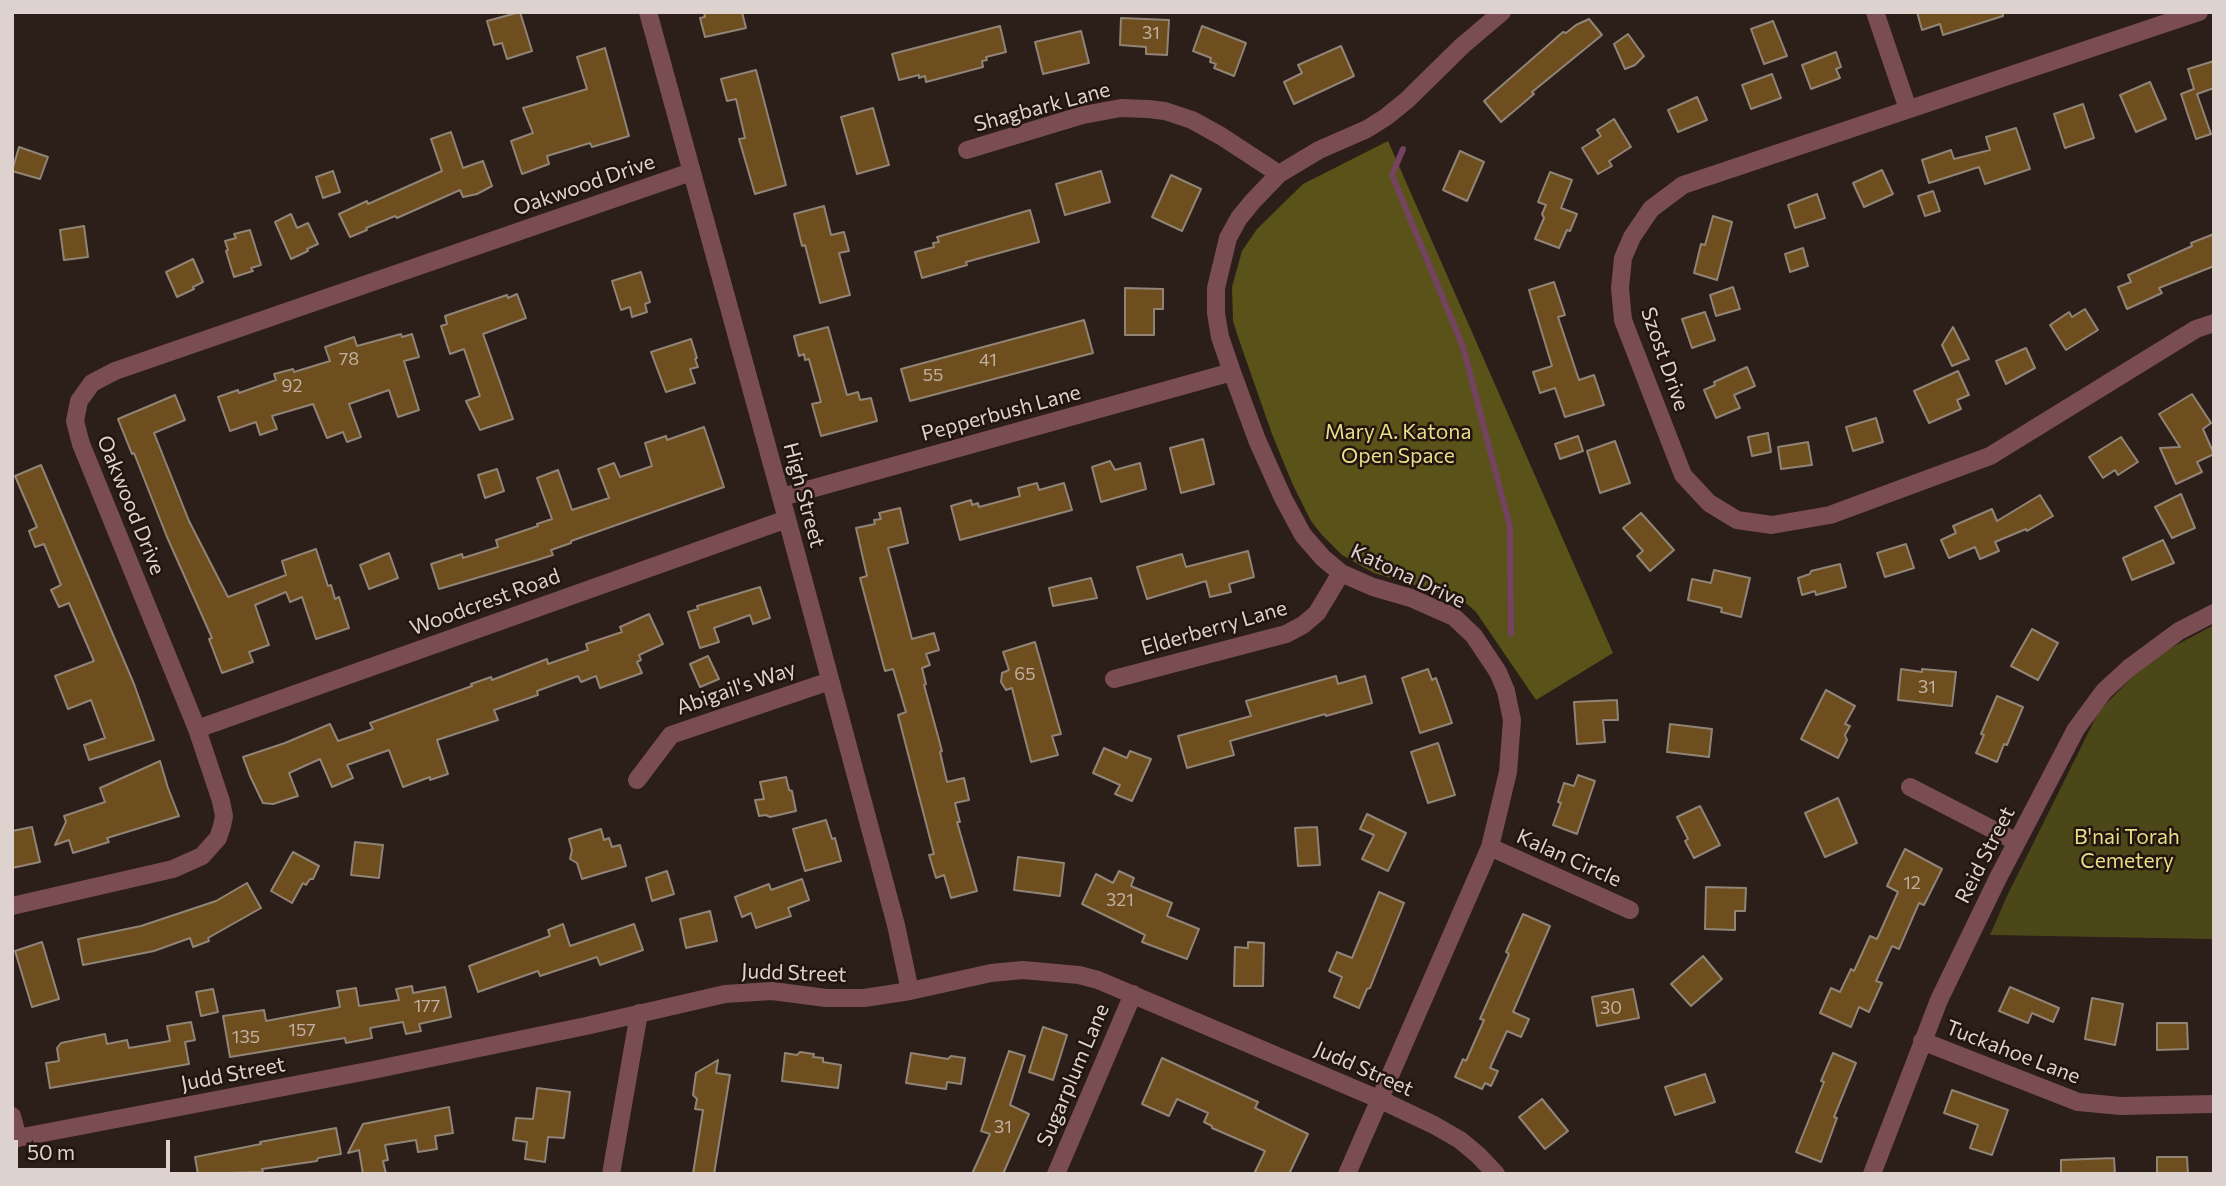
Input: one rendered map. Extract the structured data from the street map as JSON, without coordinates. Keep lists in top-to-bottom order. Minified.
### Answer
{"streets":{"street":["Shagbark Lane","Oakwood Drive","Szost Drive","Pepperbush Lane","High Street","Katona Drive","Woodcrest Road","Elderberry Lane","Abigail's Way","Reid Street","Kalan Circle","Judd Street","Tuckahoe Lane","Sugarplum Lane"]},"crossings":[["Shagbark Lane","Katona Drive"],["Oakwood Drive","High Street"],["Oakwood Drive","Woodcrest Road"],["Pepperbush Lane","High Street"],["Pepperbush Lane","Katona Drive"],["High Street","Woodcrest Road"],["High Street","Abigail's Way"],["High Street","Judd Street"],["Katona Drive","Elderberry Lane"],["Katona Drive","Kalan Circle"],["Katona Drive","Judd Street"],["Reid Street","Tuckahoe Lane"],["Judd Street","Sugarplum Lane"]],"parks":["Mary A. Katona Open Space","B'nai Torah Cemetery"],"house_numbers":["31","78","41","55","92","65","31","12","321","177","30","157","135","31"],"scale_bar":"50 m"}
